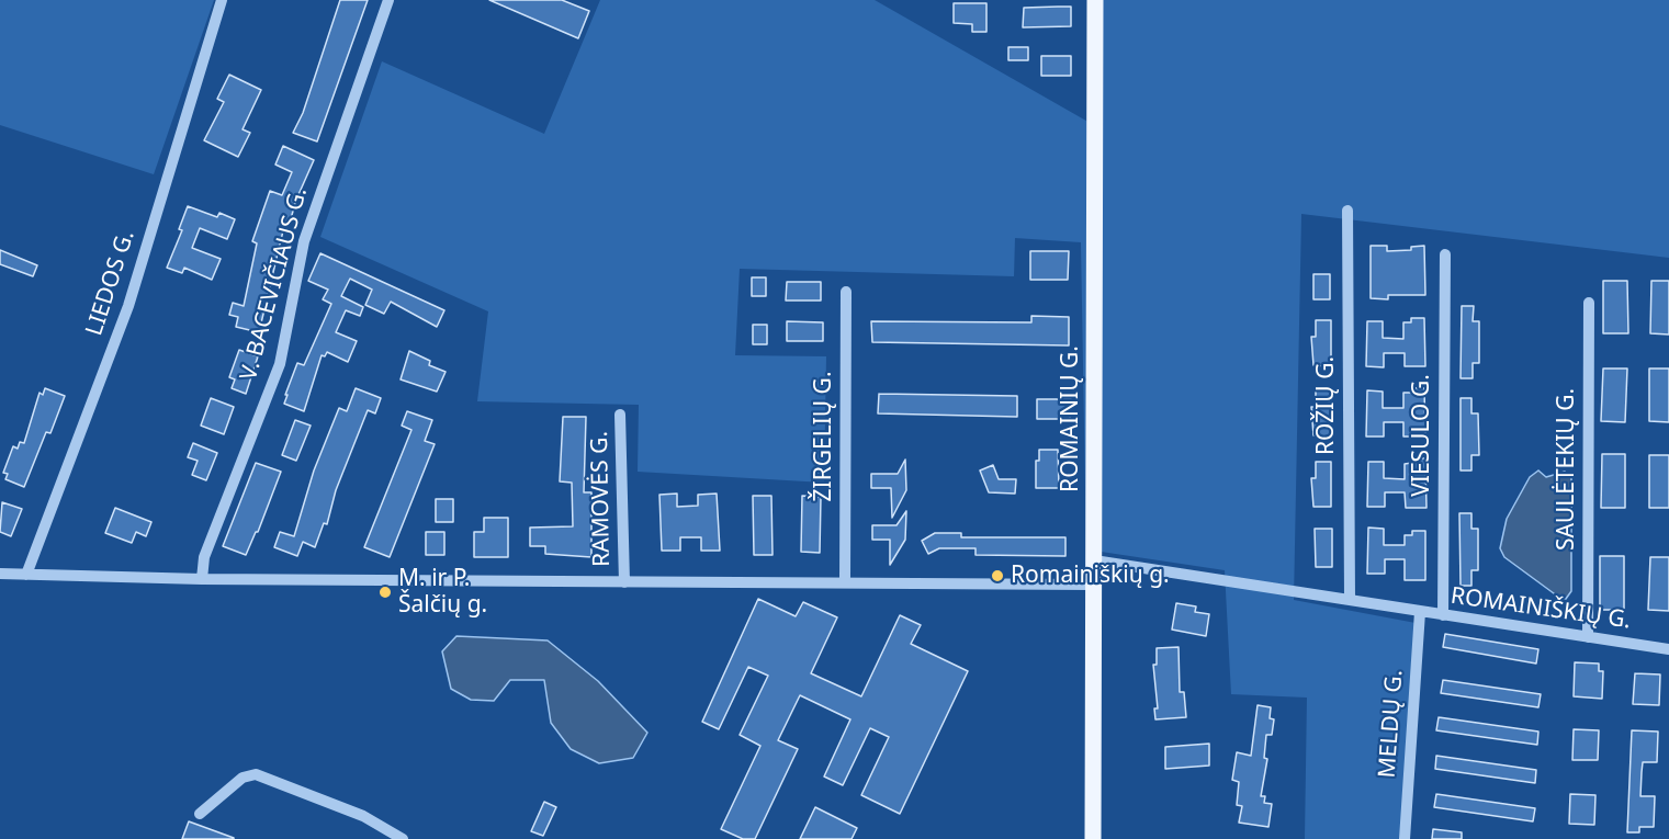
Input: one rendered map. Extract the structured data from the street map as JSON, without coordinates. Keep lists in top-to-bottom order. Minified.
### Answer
{"streets":{"main road":["ROMAINIŲ G."],"street":["LIEDOS G.","V. BACEVIČIAUS G.","ROŽIŲ G.","VIESULO G.","ŽIRGELIŲ G.","SAULĖTEKIŲ G.","RAMOVĖS G.","ROMAINIŠKIŲ G.","MELDŲ G."]},"crossings":[["ROŽIŲ G.","ROMAINIŠKIŲ G."],["ROMAINIŲ G.","ROMAINIŠKIŲ G."],["VIESULO G.","ROMAINIŠKIŲ G."],["SAULĖTEKIŲ G.","ROMAINIŠKIŲ G."],["ROMAINIŠKIŲ G.","MELDŲ G."]],"places":["Romainiškių g.","M. ir P. Šalčių g."]}
